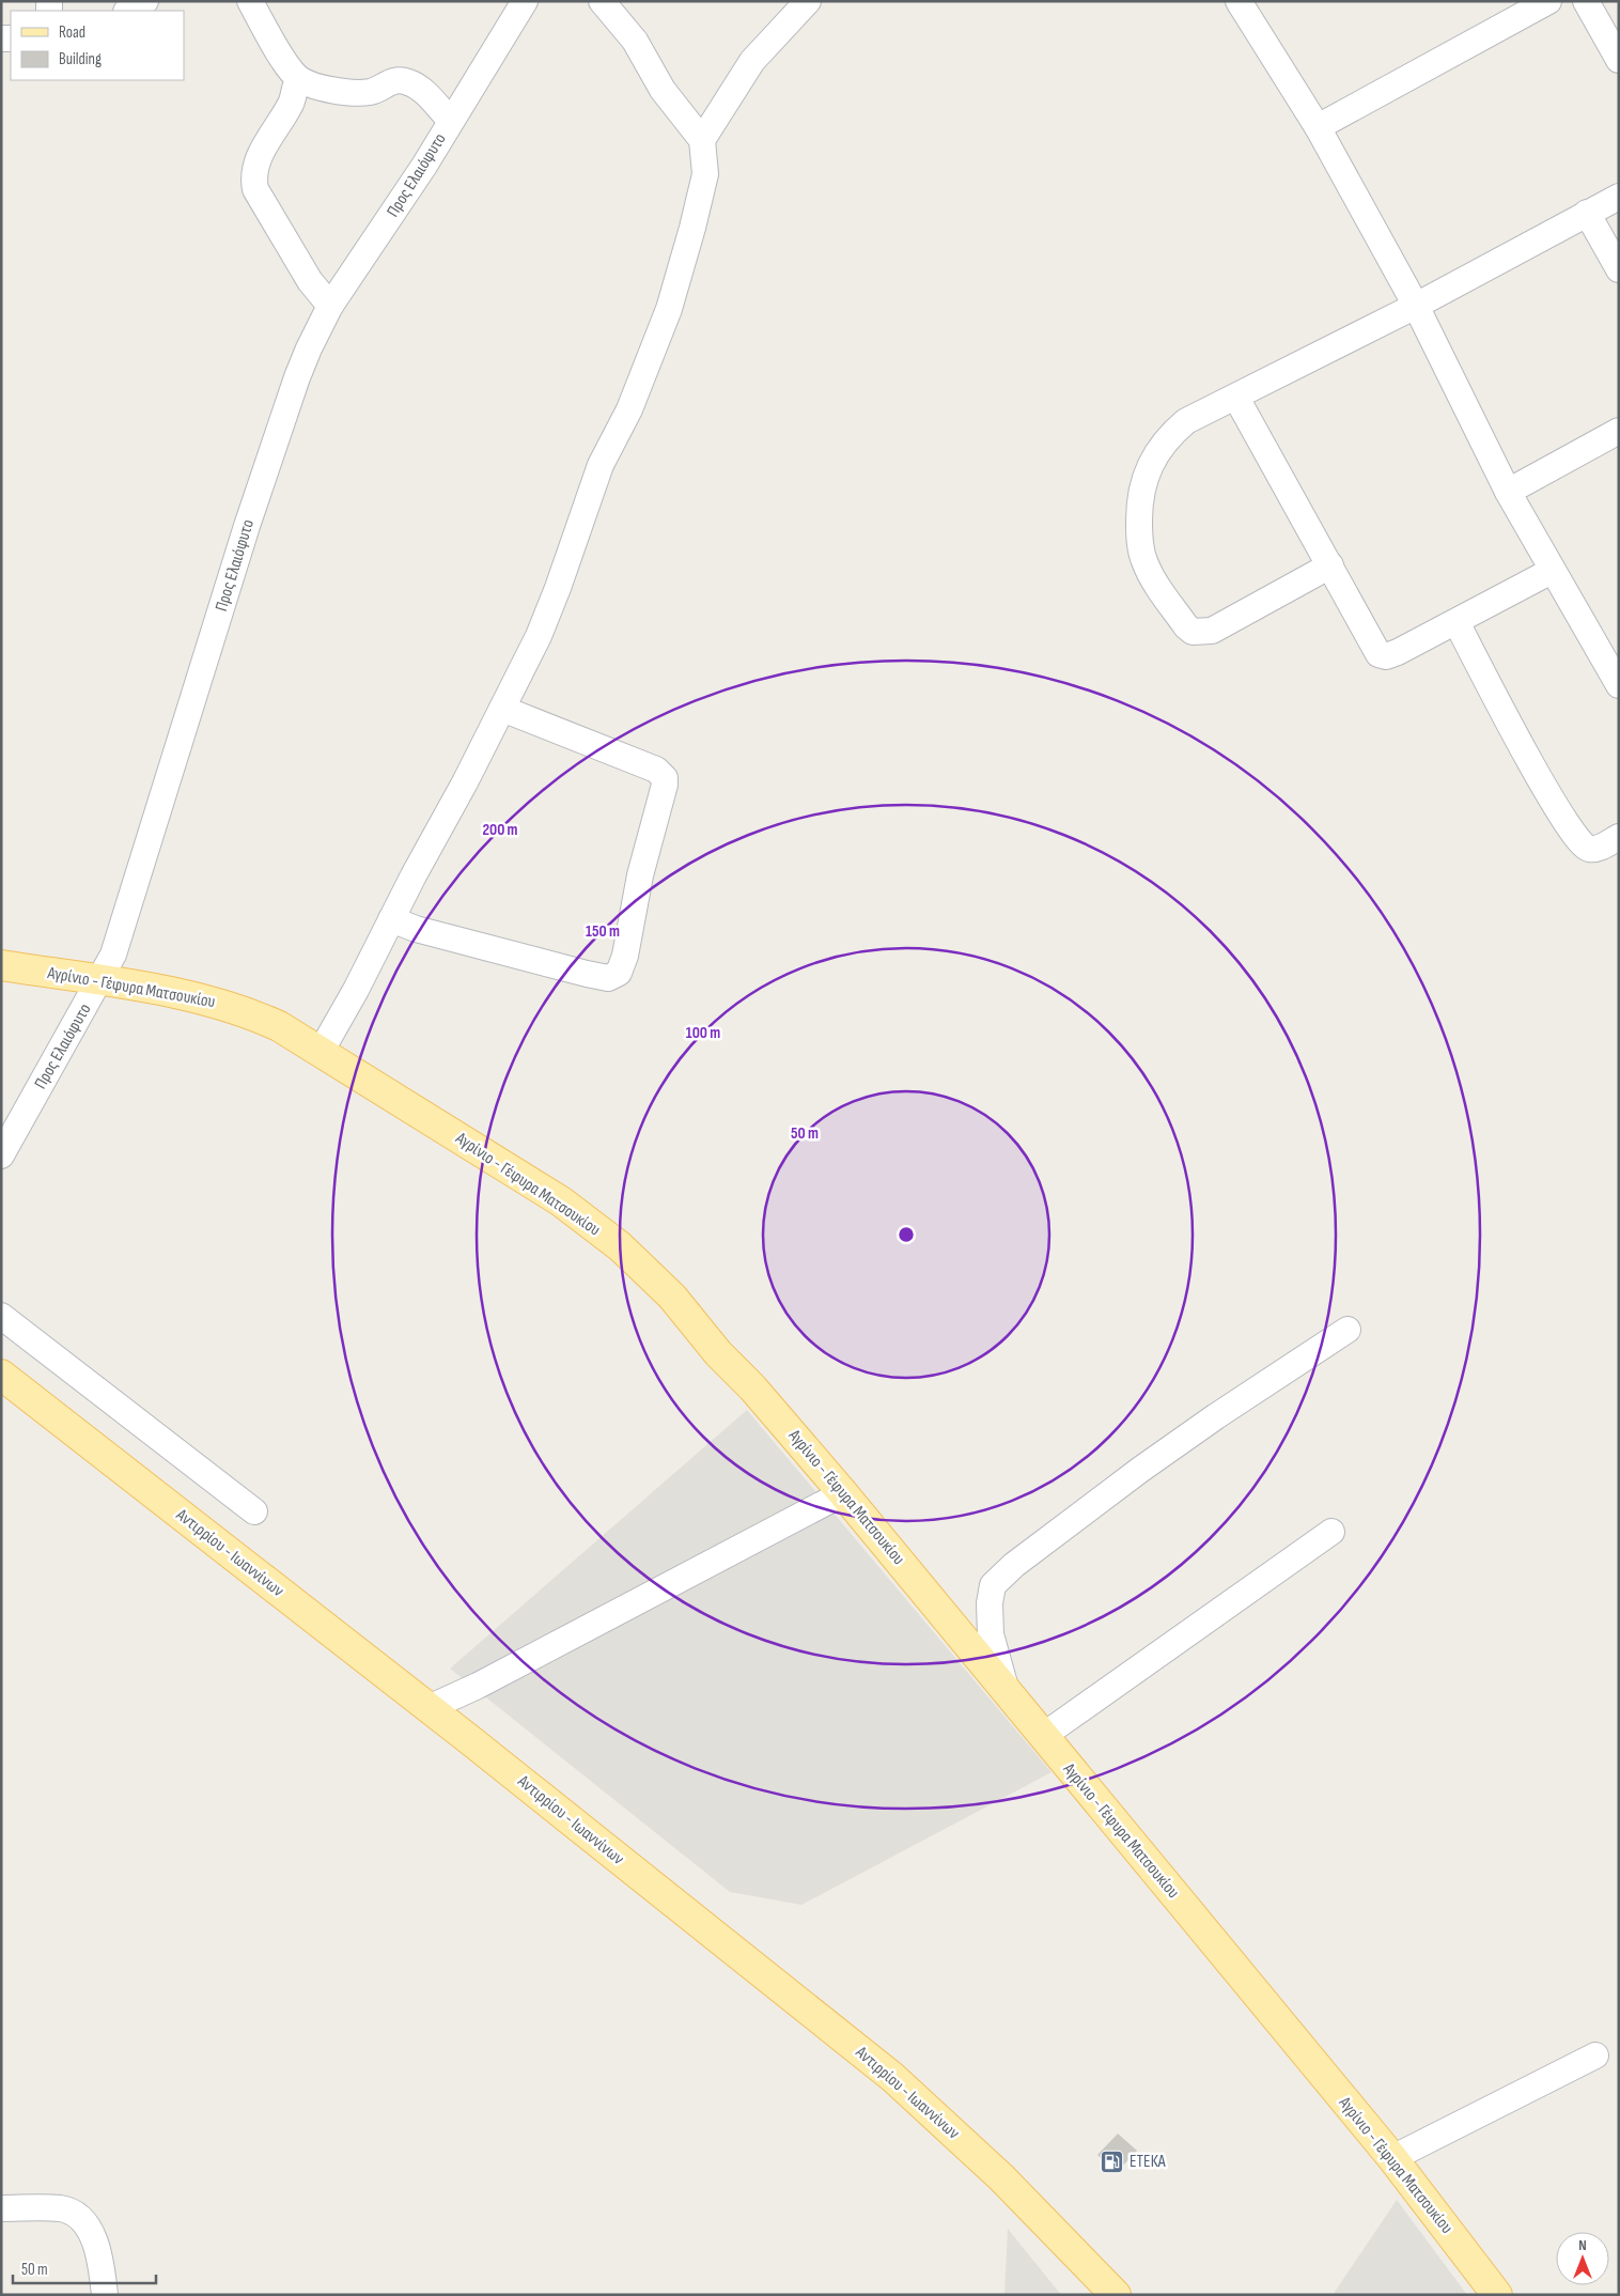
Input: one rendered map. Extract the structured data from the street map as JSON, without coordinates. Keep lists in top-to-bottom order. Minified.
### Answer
{"streets":{"main road":["Αγρίνιο - Γέφυρα Ματσουκίου","Αντιρρίου - Ιωαννίνων"],"street":["Προς Ελαιόφυτο"]},"crossings":[["Προς Ελαιόφυτο","Αγρίνιο - Γέφυρα Ματσουκίου"]],"places":{"fuel station":["ΕΤΕΚΑ"]},"legend":["Road","Building"],"scale_bar":"50 m","north":"top","rings":["200 m","150 m","100 m","50 m"]}
